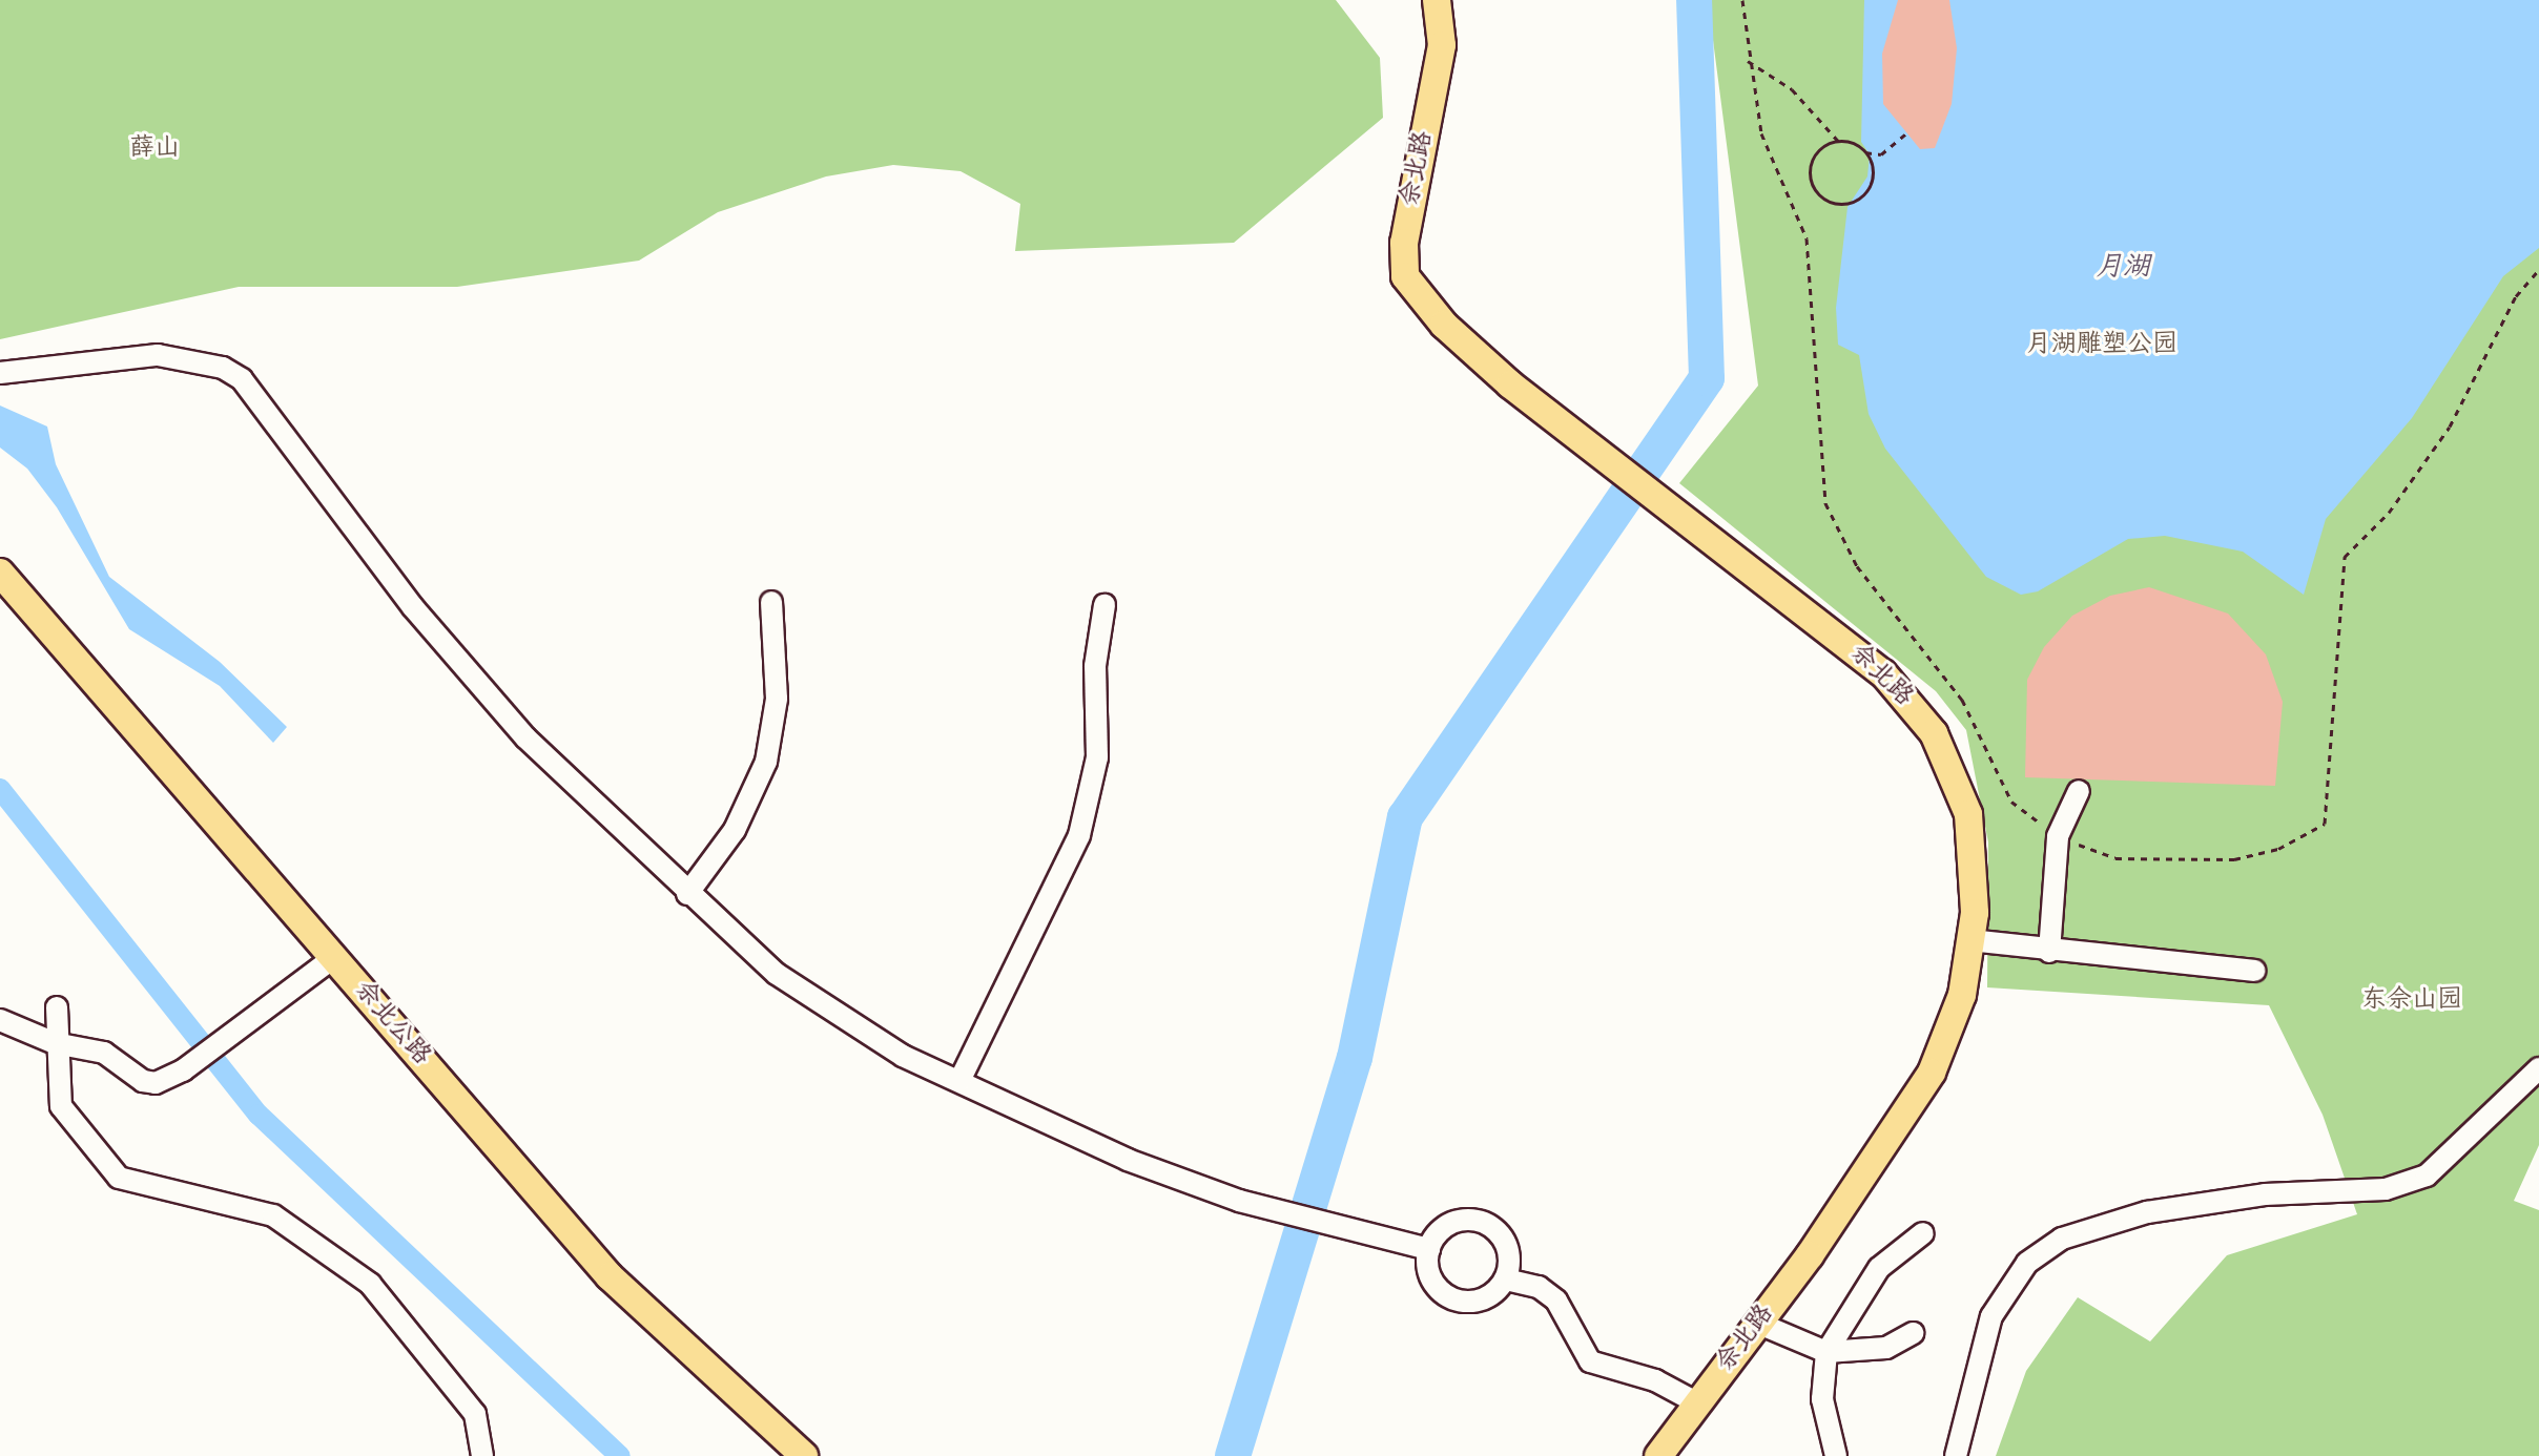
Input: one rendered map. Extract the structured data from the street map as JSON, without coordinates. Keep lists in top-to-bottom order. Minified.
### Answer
{"streets":{"main road":["佘北路","佘北公路"]},"water":["月湖"],"parks":["薛山","月湖雕塑公园","东佘山园"]}
